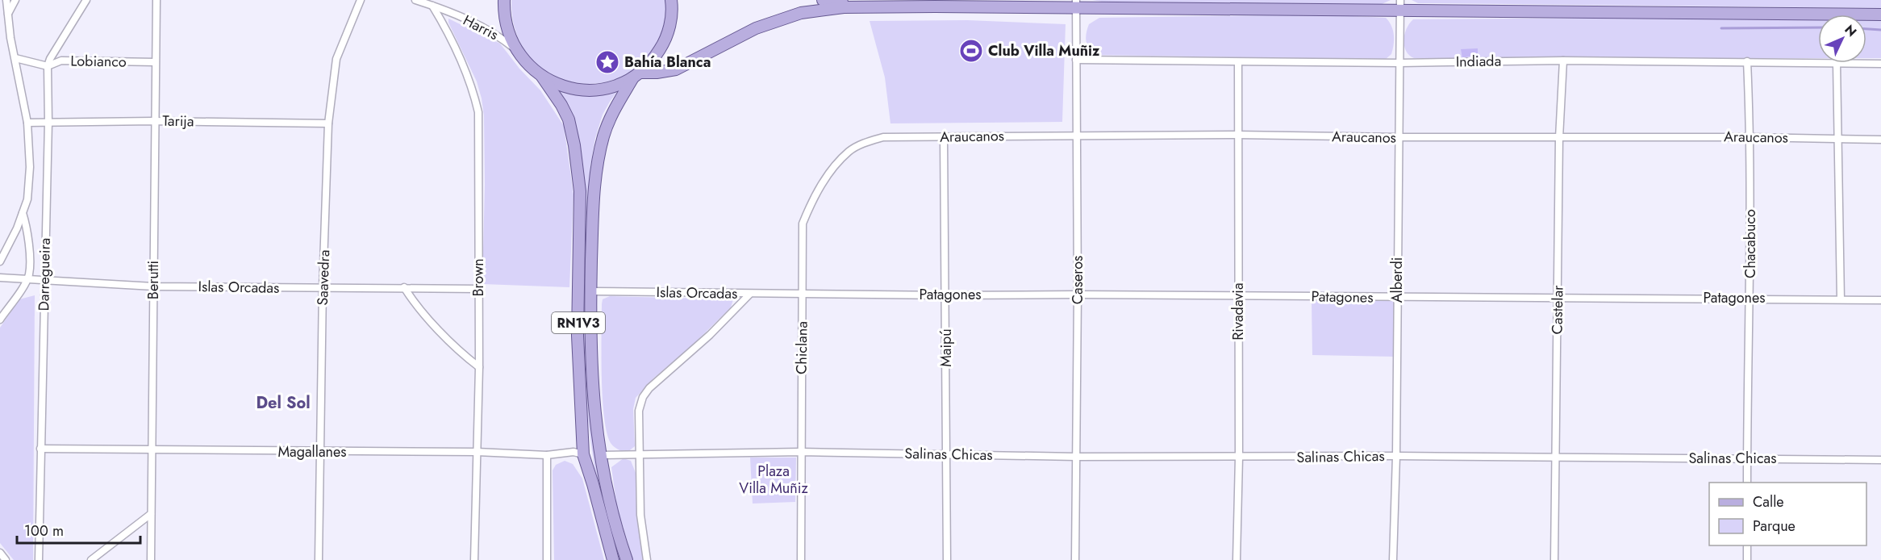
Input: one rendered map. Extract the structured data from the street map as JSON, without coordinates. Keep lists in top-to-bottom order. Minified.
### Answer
{"streets":{"main road":["RN1V3"],"street":["Harris","Lobianco","Indiada","Tarija","Araucanos","Chacabuco","Darregueira","Saavedra","Brown","Berutti","Caseros","Alberdi","Islas Orcadas","Patagones","Castelar","Rivadavia","Chiclana","Maipú","Magallanes","Salinas Chicas"]},"crossings":[["Harris","Brown"],["Harris","RN1V3"],["Lobianco","Darregueira"],["Lobianco","Berutti"],["Indiada","Chacabuco"],["Indiada","Caseros"],["Indiada","Alberdi"],["Indiada","Castelar"],["Indiada","Rivadavia"],["Tarija","Darregueira"],["Tarija","Saavedra"],["Tarija","Berutti"],["Araucanos","Chacabuco"],["Araucanos","Caseros"],["Araucanos","Alberdi"],["Araucanos","Castelar"],["Araucanos","Rivadavia"],["Araucanos","Chiclana"],["Araucanos","Maipú"],["Chacabuco","Patagones"],["Chacabuco","Salinas Chicas"],["Darregueira","Islas Orcadas"],["Darregueira","Magallanes"],["Saavedra","Islas Orcadas"],["Saavedra","Magallanes"],["Brown","Islas Orcadas"],["Brown","Magallanes"],["Berutti","Islas Orcadas"],["Berutti","Magallanes"],["Caseros","Patagones"],["Caseros","Salinas Chicas"],["Alberdi","Patagones"],["Alberdi","Salinas Chicas"],["Islas Orcadas","Patagones"],["Islas Orcadas","RN1V3"],["Islas Orcadas","Chiclana"],["Patagones","Castelar"],["Patagones","Rivadavia"],["Patagones","Chiclana"],["Patagones","Maipú"],["Castelar","Salinas Chicas"],["Rivadavia","Salinas Chicas"],["RN1V3","Magallanes"],["Chiclana","Salinas Chicas"],["Maipú","Salinas Chicas"]],"districts":["Del Sol"],"parks":["Plaza Villa Muñiz"],"places":{"sports":["Club Villa Muñiz"],"place":["Bahía Blanca"]},"legend":["Calle","Parque"],"scale_bar":"100 m","north":"top right"}
